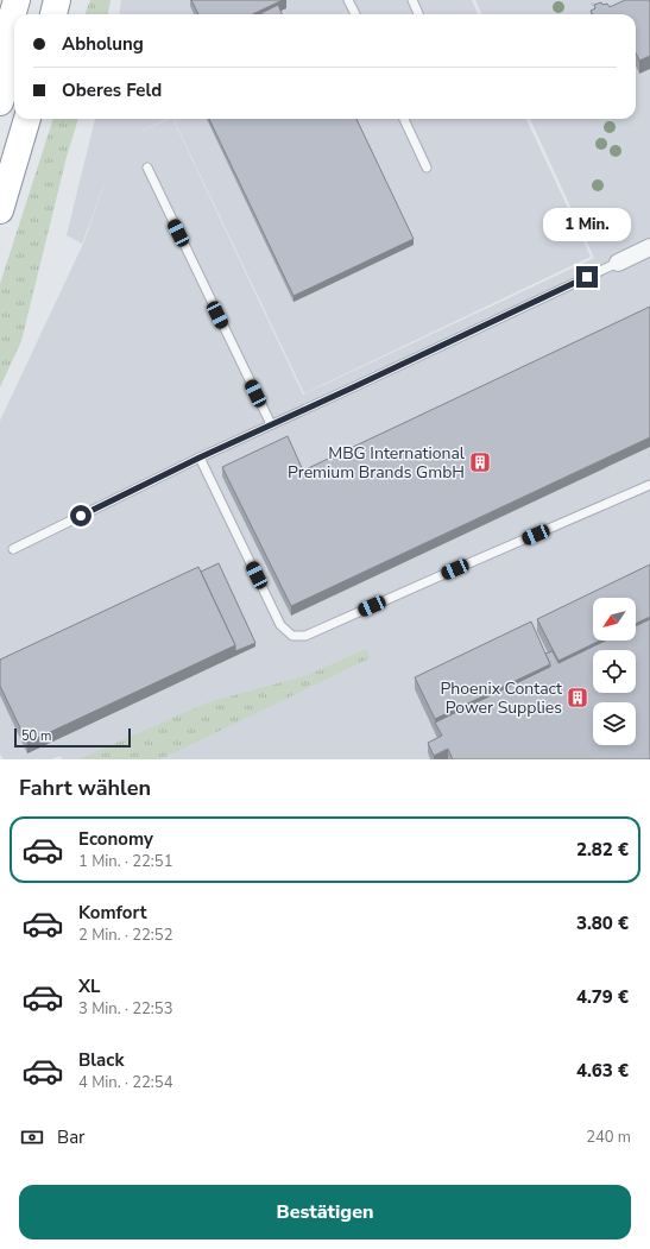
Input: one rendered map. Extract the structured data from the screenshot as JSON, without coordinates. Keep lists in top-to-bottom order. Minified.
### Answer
{"places":{"building":["MBG International Premium Brands GmbH","Phoenix Contact Power Supplies"]},"scale_bar":"50 m","north":"bottom left","page":{"banner":["Abholung","Oberes Feld"],"bubble":"1 Min.","scale":"50 m","heading":"Fahrt wählen","list":[{"name":"Economy","note":"1 Min. · 22:51","value":"2.82 €"},{"name":"Komfort","note":"2 Min. · 22:52","value":"3.80 €"},{"name":"XL","note":"3 Min. · 22:53","value":"4.79 €"},{"name":"Black","note":"4 Min. · 22:54","value":"4.63 €"}],"pay":["Bar","240 m"],"buttons":"Bestätigen"}}
